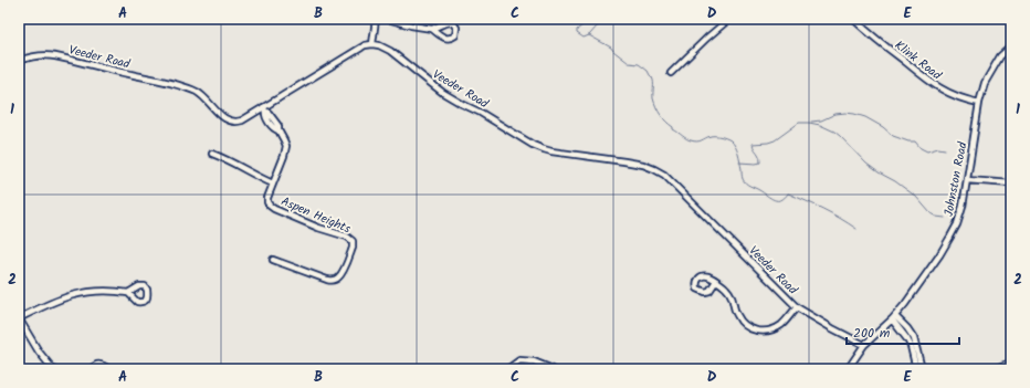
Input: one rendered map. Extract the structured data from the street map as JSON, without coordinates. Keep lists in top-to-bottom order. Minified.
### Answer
{"streets":{"street":["Veeder Road","Klink Road","Johnston Road","Aspen Heights"]},"crossings":[["Veeder Road","Johnston Road"],["Veeder Road","Aspen Heights"],["Klink Road","Johnston Road"]],"scale_bar":"200 m","grid":{"columns":["A","B","C","D","E"],"rows":["1","2"]}}
